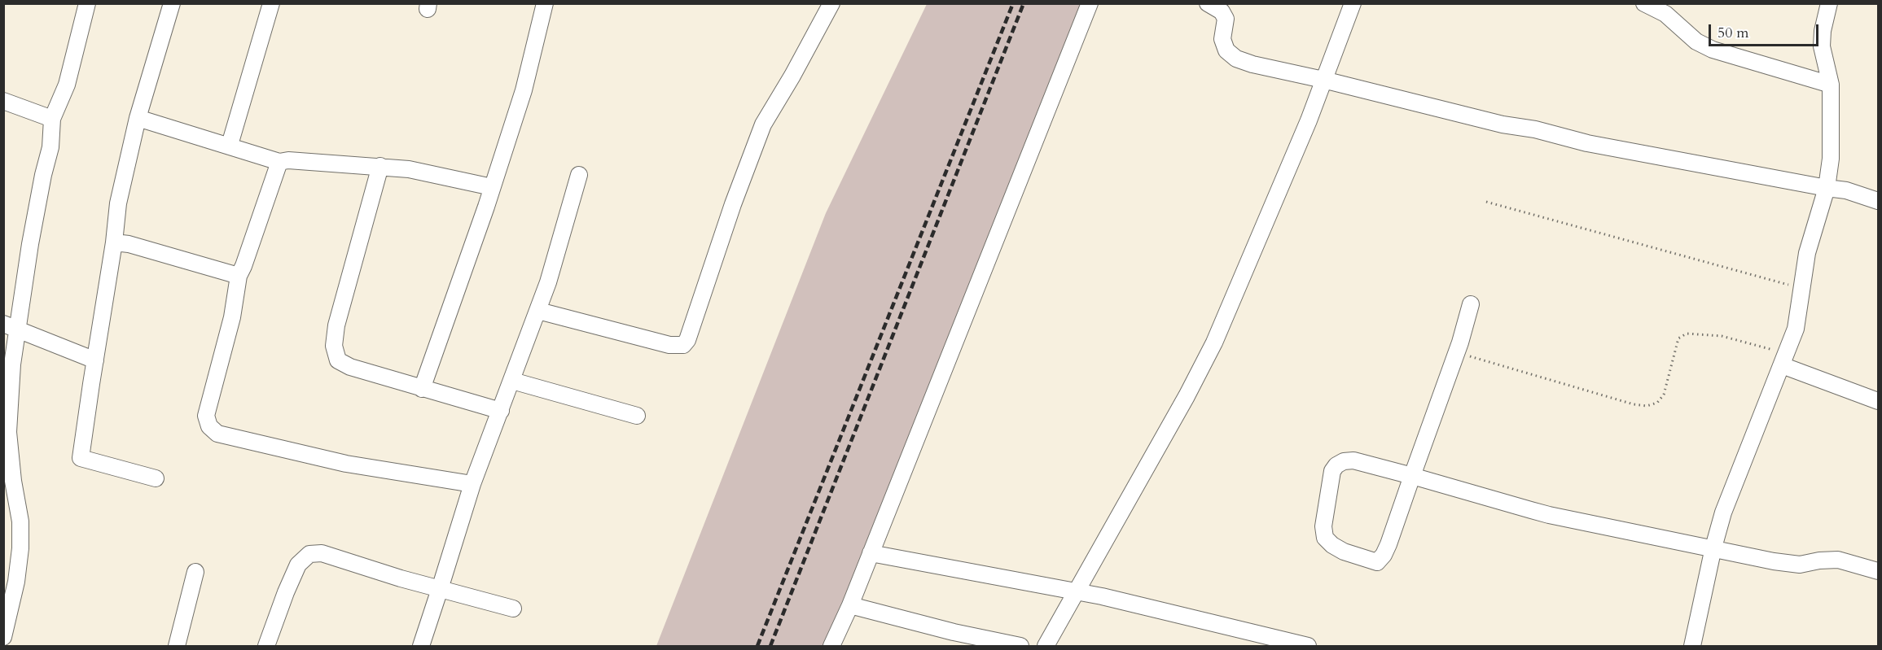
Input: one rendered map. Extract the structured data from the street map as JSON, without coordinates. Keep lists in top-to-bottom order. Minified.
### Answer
{"scale_bar":"50 m"}
